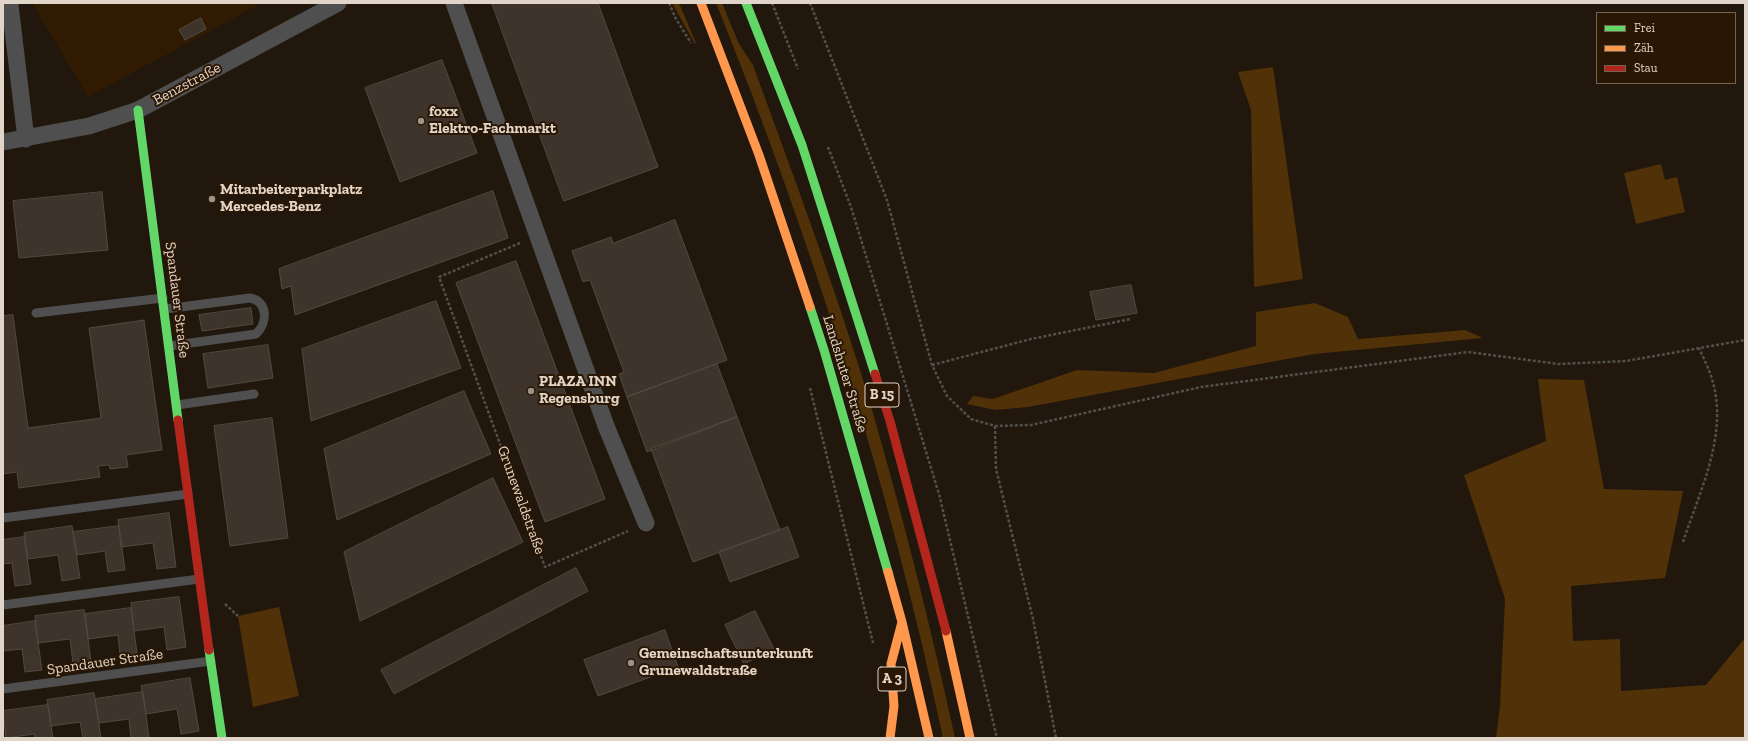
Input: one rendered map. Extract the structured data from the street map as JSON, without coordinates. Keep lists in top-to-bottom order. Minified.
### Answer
{"streets":{"main road":["Spandauer Straße","Landshuter Straße","B 15","A 3"],"street":["Benzstraße"],"path":["Grunewaldstraße"]},"crossings":[["Benzstraße","Spandauer Straße"],["Landshuter Straße","A 3"]],"places":["foxx Elektro-Fachmarkt","Mitarbeiterparkplatz Mercedes-Benz","PLAZA INN Regensburg","Gemeinschaftsunterkunft Grunewaldstraße"],"legend":["Frei","Zäh","Stau"]}
